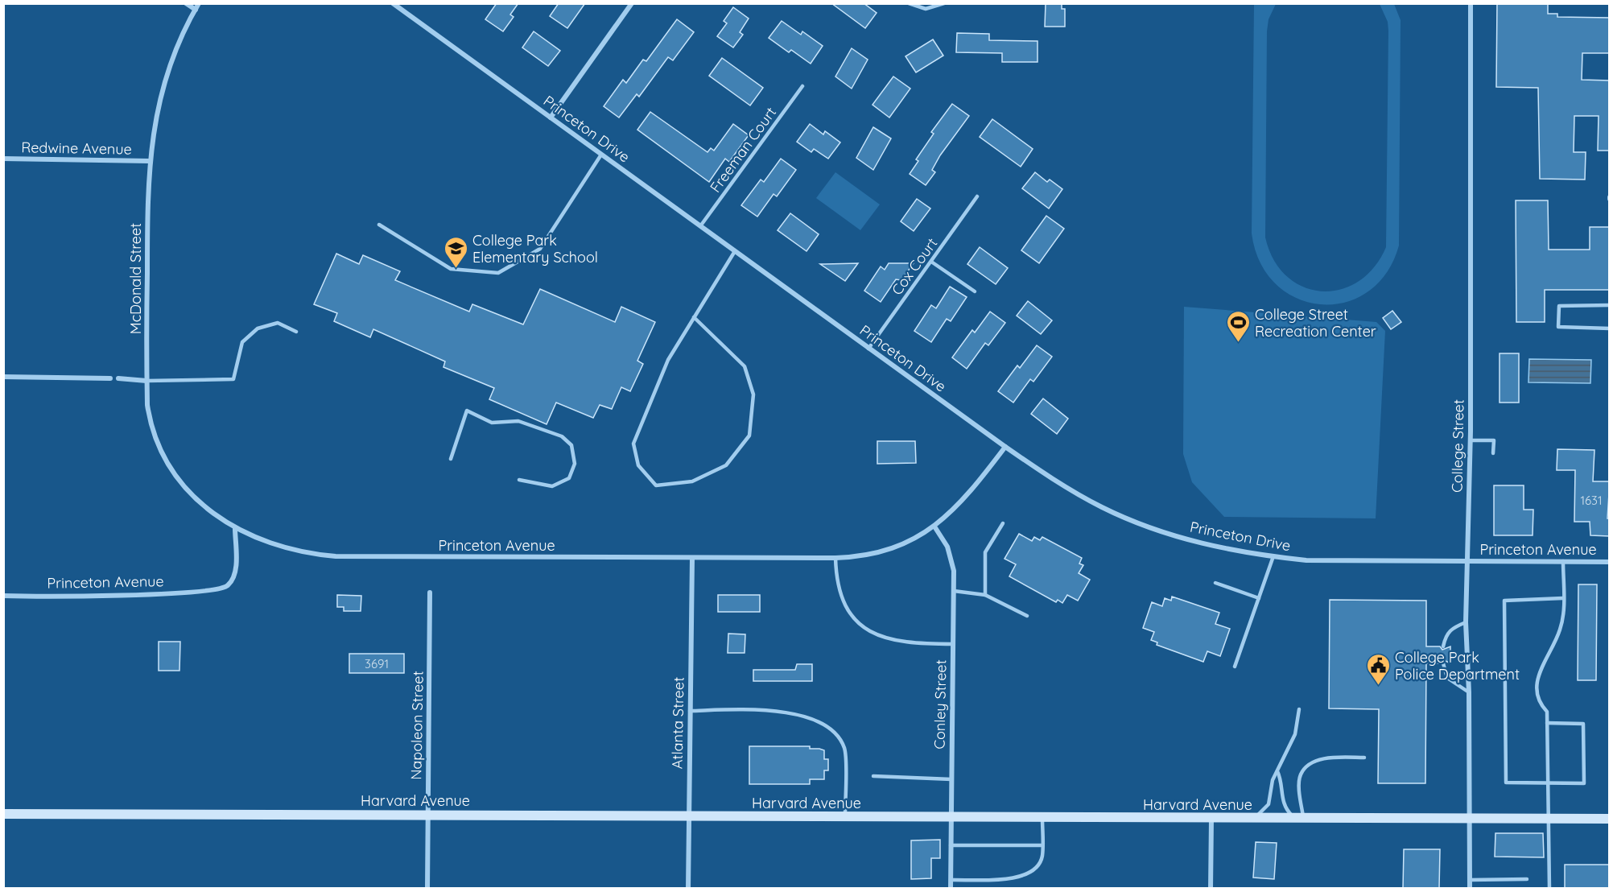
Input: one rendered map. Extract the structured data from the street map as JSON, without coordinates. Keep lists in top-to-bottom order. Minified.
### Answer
{"streets":{"street":["Princeton Drive","Redwine Avenue","McDonald Street","College Street","Princeton Avenue","Conley Street","Atlanta Street","Napoleon Street","Harvard Avenue"],"lane":["Freeman Court","Cox Court"]},"crossings":[["Princeton Drive","Freeman Court"],["Princeton Drive","Cox Court"],["Princeton Drive","College Street"],["Princeton Drive","Princeton Avenue"],["Redwine Avenue","McDonald Street"],["McDonald Street","Princeton Avenue"],["College Street","Princeton Avenue"],["College Street","Harvard Avenue"],["Princeton Avenue","Conley Street"],["Princeton Avenue","Atlanta Street"],["Conley Street","Harvard Avenue"],["Atlanta Street","Harvard Avenue"],["Napoleon Street","Harvard Avenue"]],"places":{"school or university":["College Park Elementary School"],"sports":["College Street Recreation Center"],"public building":["College Park Police Department"]},"house_numbers":["1631","3691"]}
